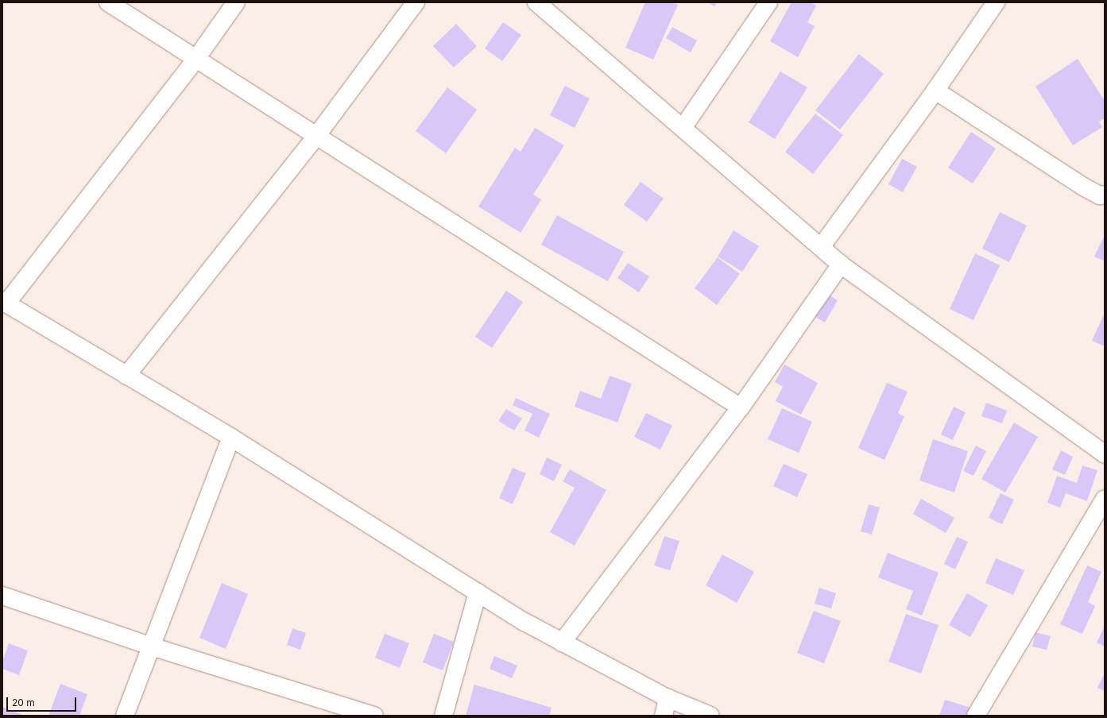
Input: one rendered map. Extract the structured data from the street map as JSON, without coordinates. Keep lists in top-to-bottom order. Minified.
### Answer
{"scale_bar":"20 m"}
